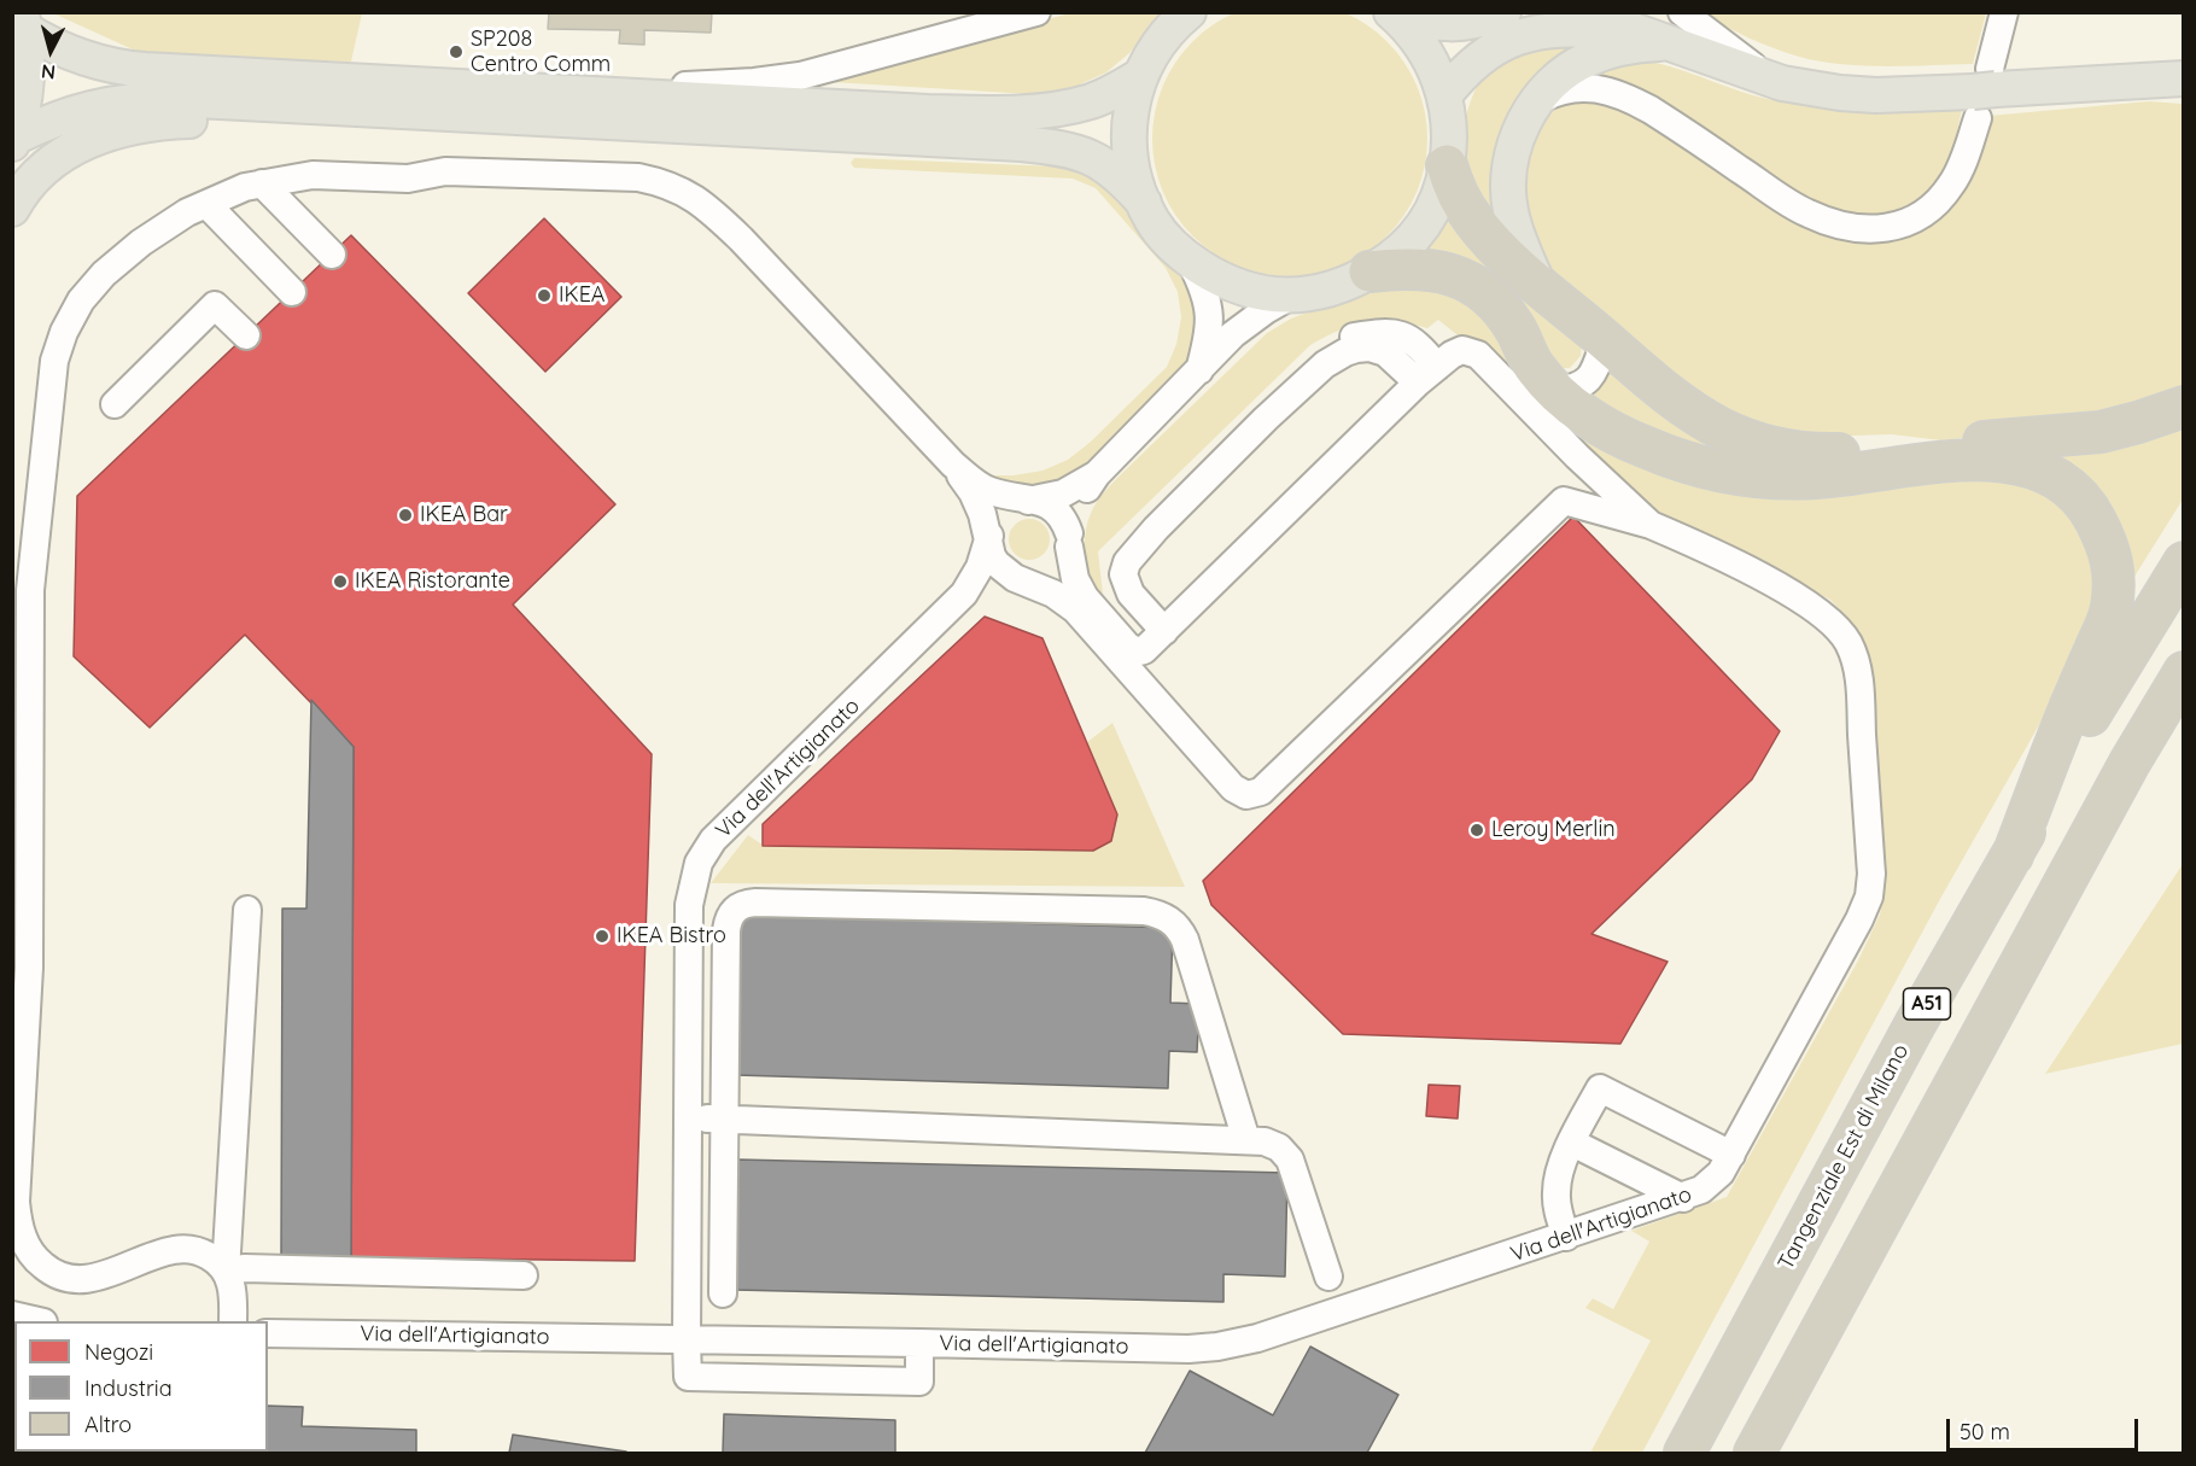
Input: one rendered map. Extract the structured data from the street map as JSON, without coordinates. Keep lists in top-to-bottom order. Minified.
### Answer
{"streets":{"highway":["A51","Tangenziale Est di Milano"],"street":["Via dell'Artigianato"]},"places":["SP208 Centro Comm","IKEA","IKEA Bar","IKEA Ristorante","Leroy Merlin","IKEA Bistro"],"legend":["Negozi","Industria","Altro"],"scale_bar":"50 m","north":"bottom"}
